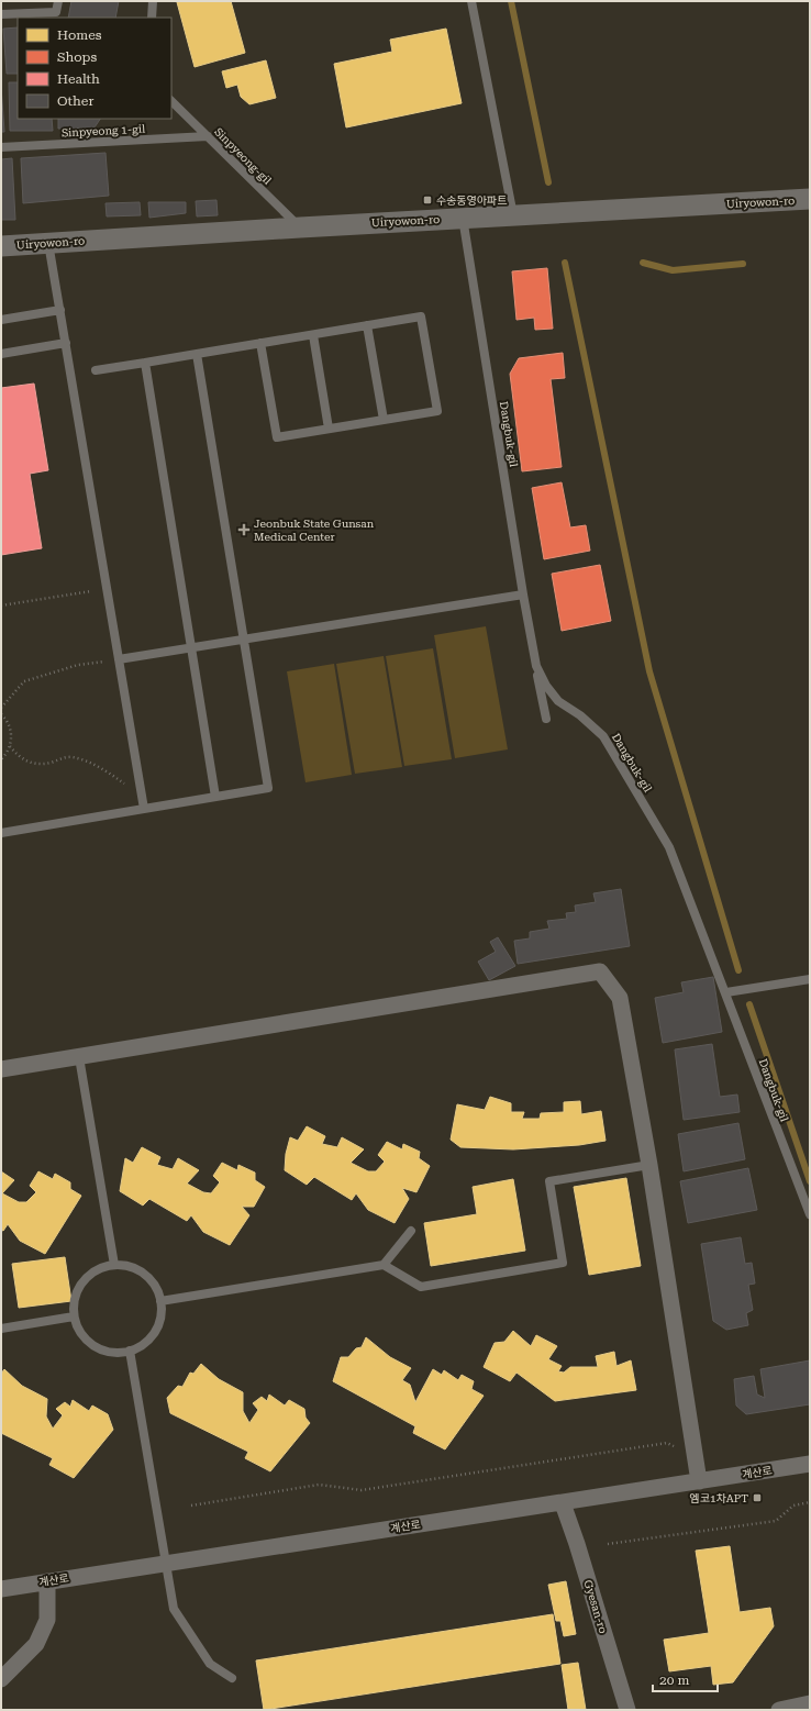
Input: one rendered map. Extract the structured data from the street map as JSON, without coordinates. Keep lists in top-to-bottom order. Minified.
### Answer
{"streets":{"street":["Uiryowon-ro","계산로","Gyesan-ro"],"lane":["Sinpyeong 1-gil","Sinpyeong-gil","Dangbuk-gil"]},"crossings":[["Sinpyeong 1-gil","Sinpyeong-gil"],["Sinpyeong-gil","Uiryowon-ro"],["Uiryowon-ro","Dangbuk-gil"],["계산로","Gyesan-ro"]],"places":{"transit":["수송동영아파트","엠코1차APT"],"health":["Jeonbuk State Gunsan Medical Center"]},"legend":["Homes","Shops","Health","Other"],"scale_bar":"20 m"}
